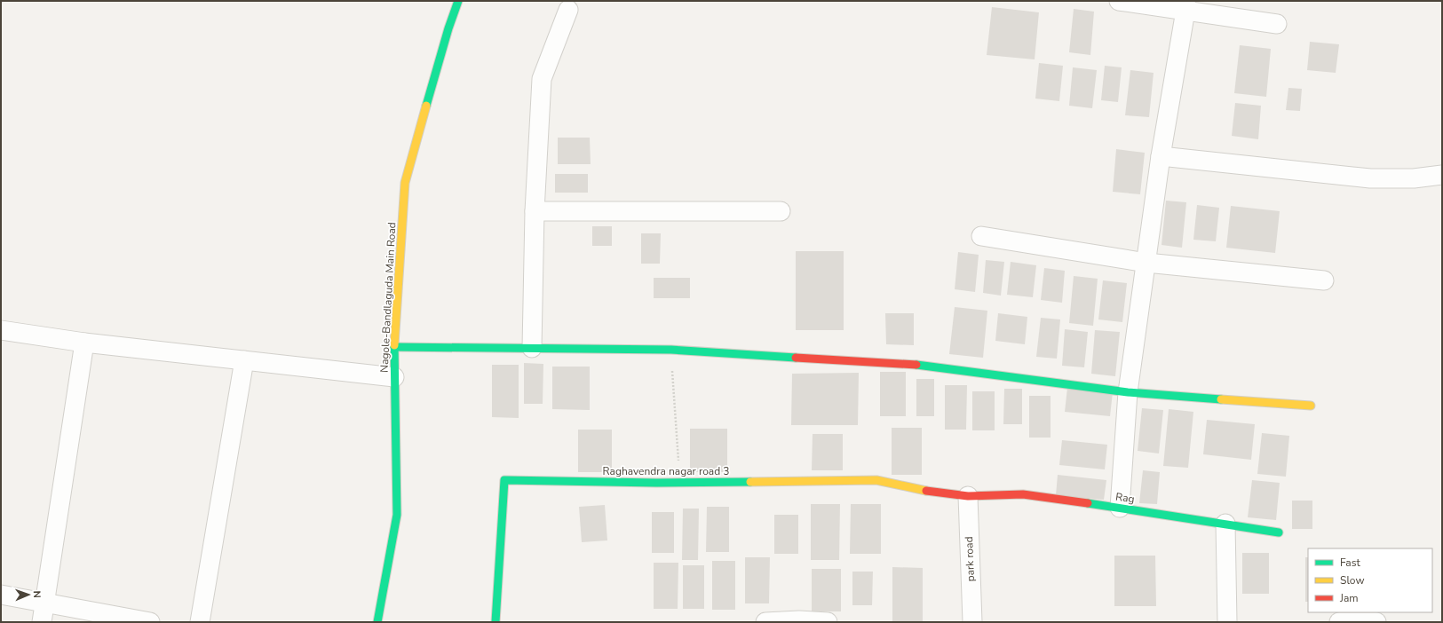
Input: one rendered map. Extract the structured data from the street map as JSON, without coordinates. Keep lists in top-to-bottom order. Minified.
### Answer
{"streets":{"street":["Nagole-Bandlaguda Main Road","Raghavendra nagar road 3","Rag","park road"]},"crossings":[["Raghavendra nagar road 3","Rag"],["Raghavendra nagar road 3","park road"],["Rag","park road"]],"legend":["Fast","Slow","Jam"],"north":"right"}
